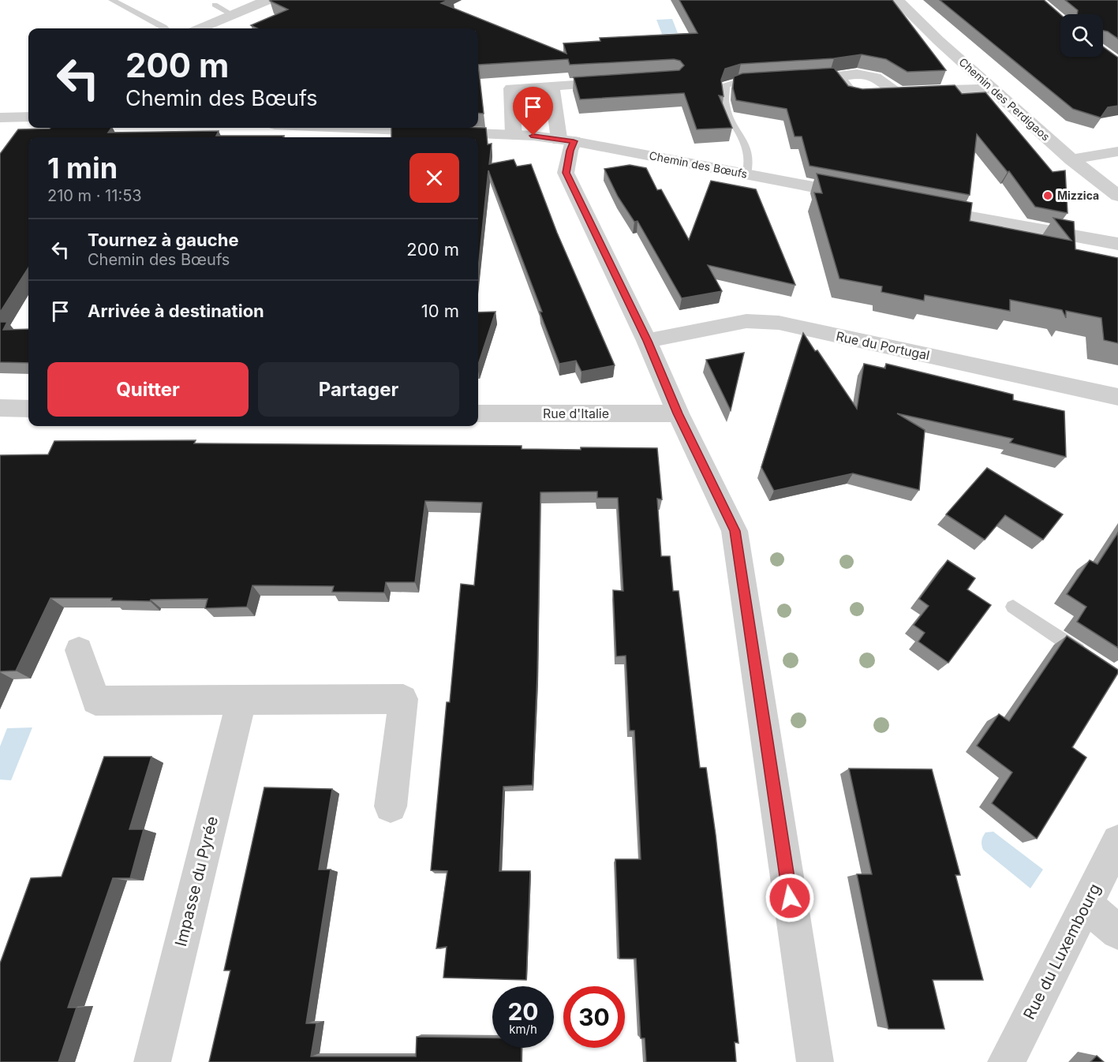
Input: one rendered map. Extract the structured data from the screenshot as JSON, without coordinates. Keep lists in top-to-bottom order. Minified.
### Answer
{"streets":{"street":["Chemin des Perdigaos","Chemin des Bœufs","Rue du Portugal","Rue d'Italie","Impasse du Pyrée","Rue du Luxembourg"]},"places":["Mizzica"],"page":{"turn":["200 m","Chemin des Bœufs"],"heading":["1 min","210 m · 11:53"],"list":[{"name":"Tournez à gauche","note":"Chemin des Bœufs","value":"200 m"},{"name":"Arrivée à destination","value":"10 m"}],"buttons":["Quitter","Partager"],"speed":"20 km/h","limit":"30"}}
